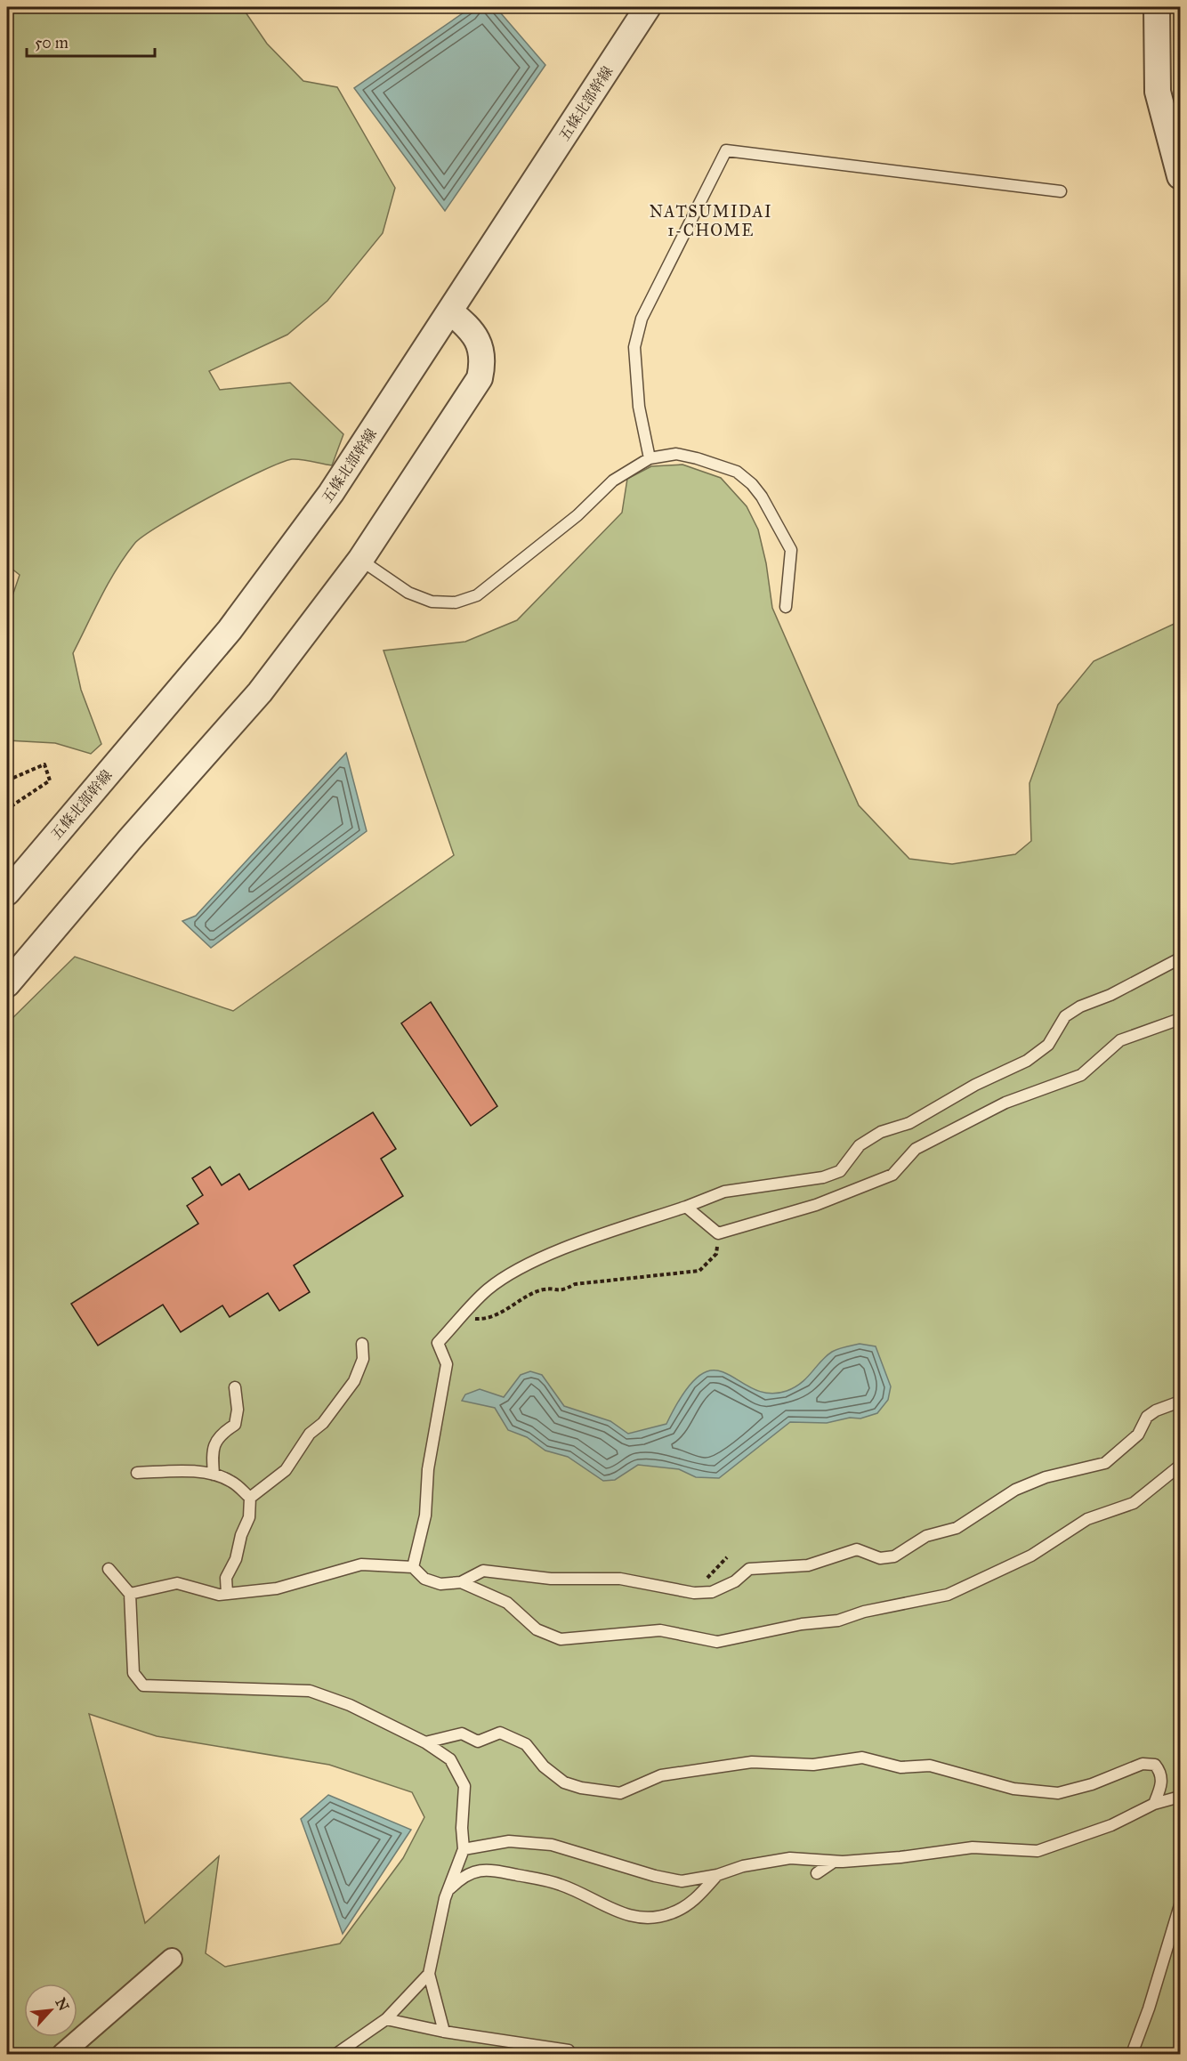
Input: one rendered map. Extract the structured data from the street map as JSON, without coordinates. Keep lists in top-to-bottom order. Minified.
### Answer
{"streets":{"street":["五條北部幹線"]},"districts":["NATSUMIDAI 1-CHOME"],"scale_bar":"50 m","north":"top right"}
